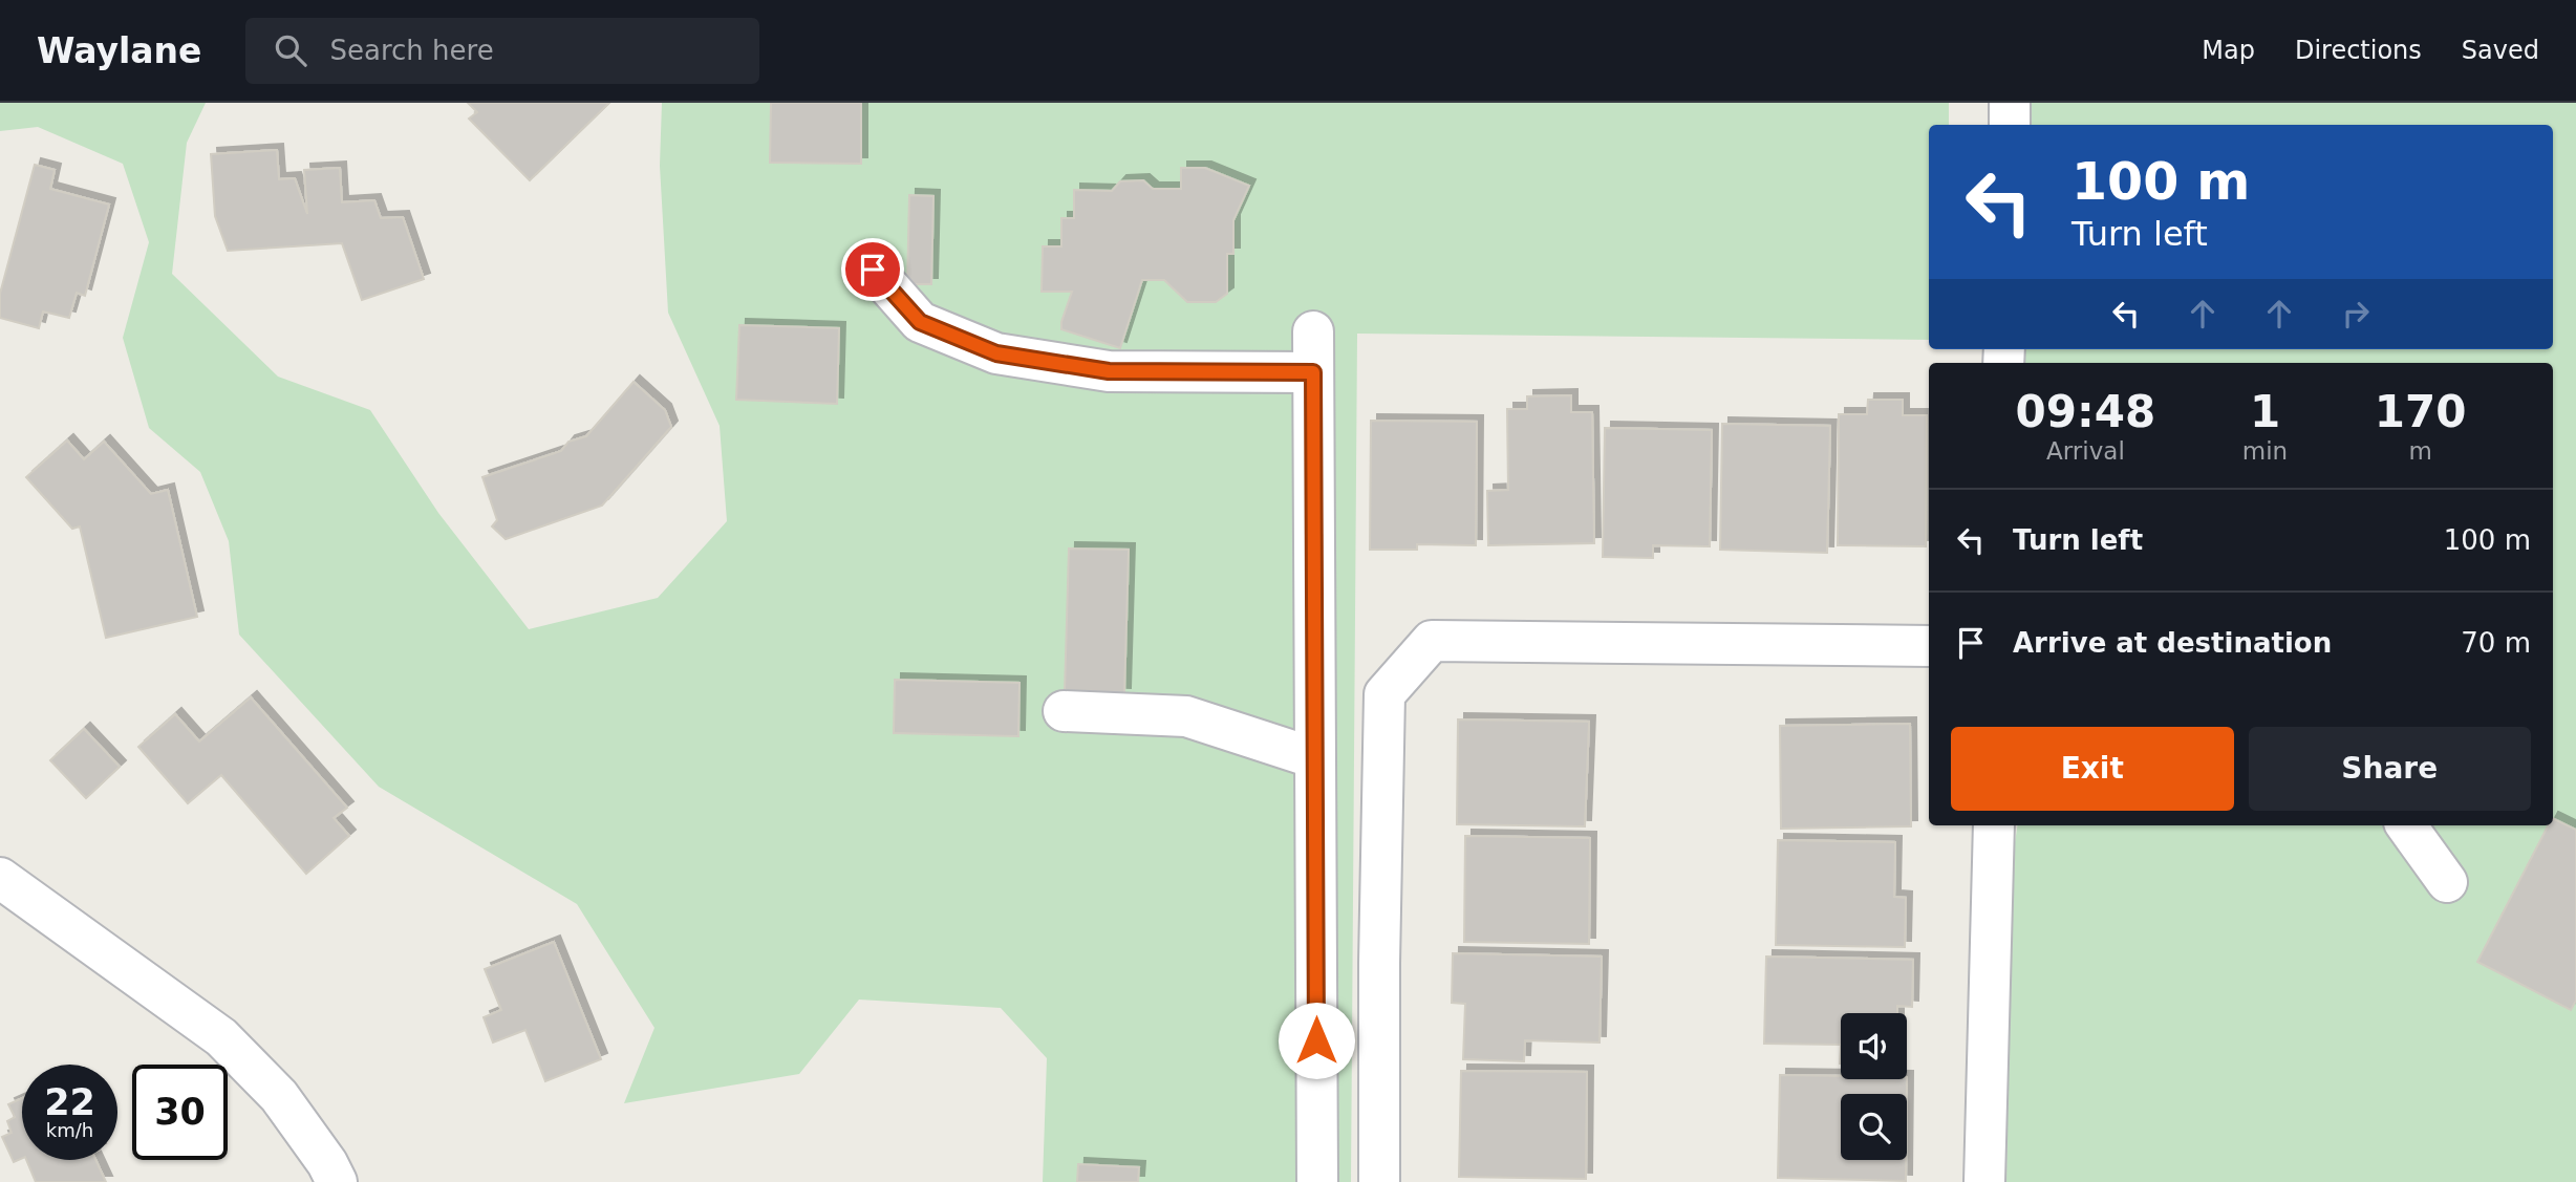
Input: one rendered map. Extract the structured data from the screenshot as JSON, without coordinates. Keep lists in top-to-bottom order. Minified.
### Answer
{"page":{"header":"Waylane","search":"Search here","nav":["Map","Directions","Saved"],"turn":["100 m","Turn left"],"eta":["09:48","Arrival","1","min","170","m"],"list":[{"name":"Turn left","value":"100 m"},{"name":"Arrive at destination","value":"70 m"}],"buttons":["Exit","Share"],"speed":"22 km/h","limit":"30"}}
